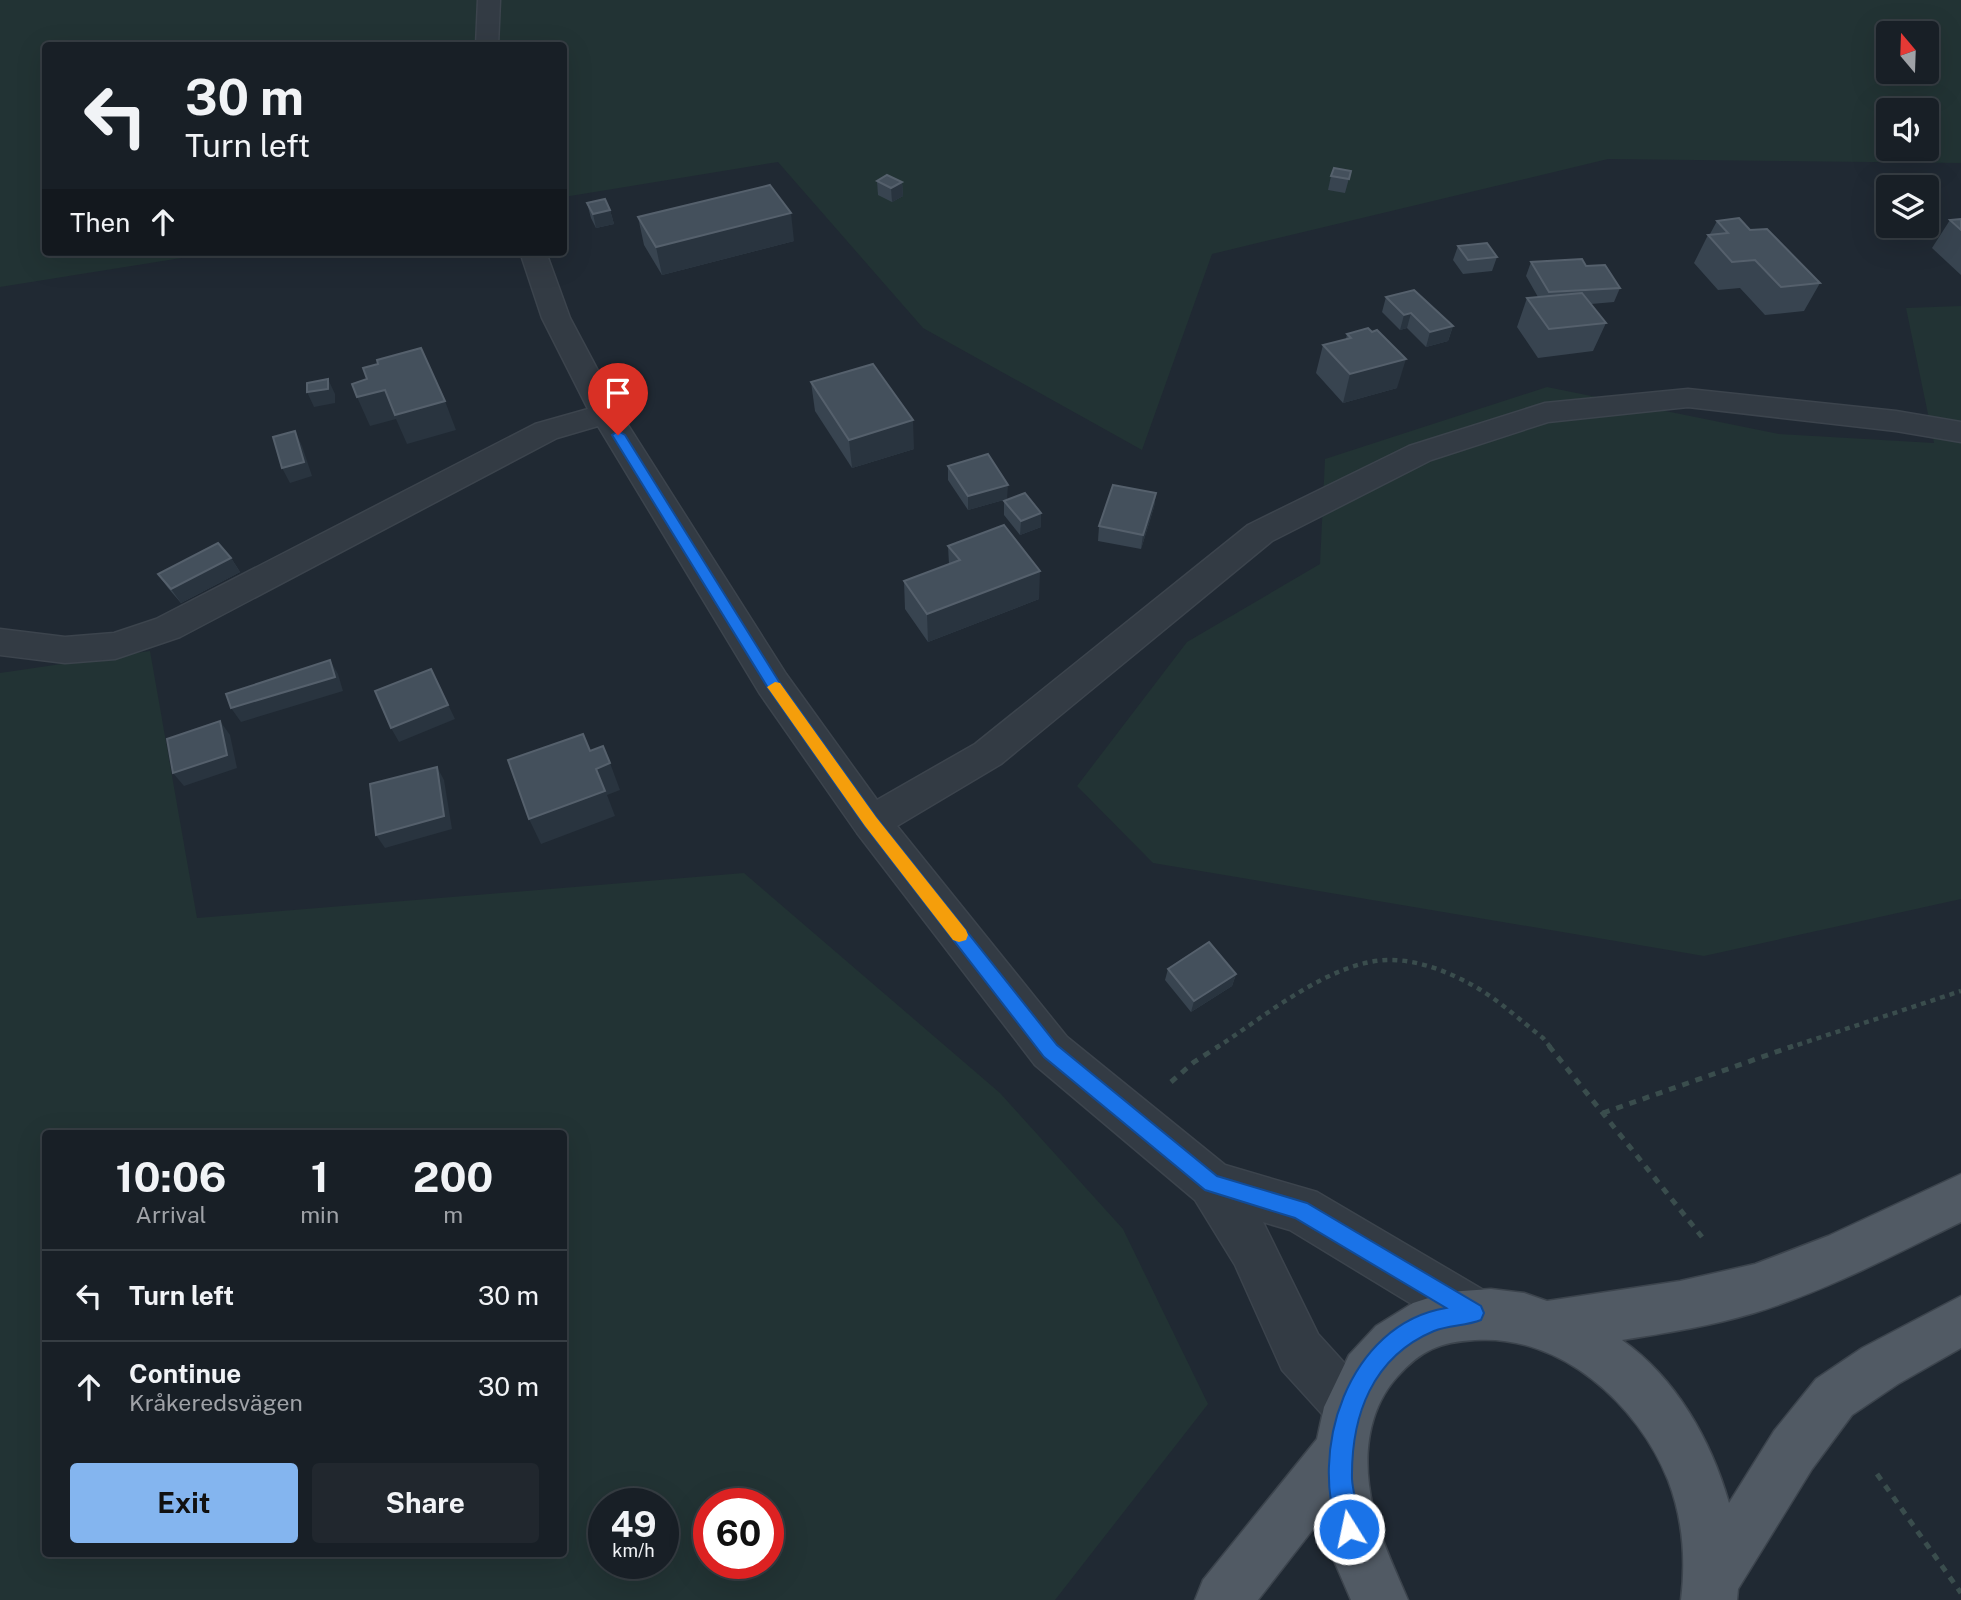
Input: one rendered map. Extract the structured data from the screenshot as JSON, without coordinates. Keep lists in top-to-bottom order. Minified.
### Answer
{"north":"top","page":{"turn":["30 m","Turn left"],"then":"Then","eta":["10:06","Arrival","1","min","200","m"],"list":[{"name":"Turn left","value":"30 m"},{"name":"Continue","note":"Kråkeredsvägen","value":"30 m"}],"buttons":["Exit","Share"],"speed":"49 km/h","limit":"60"}}
